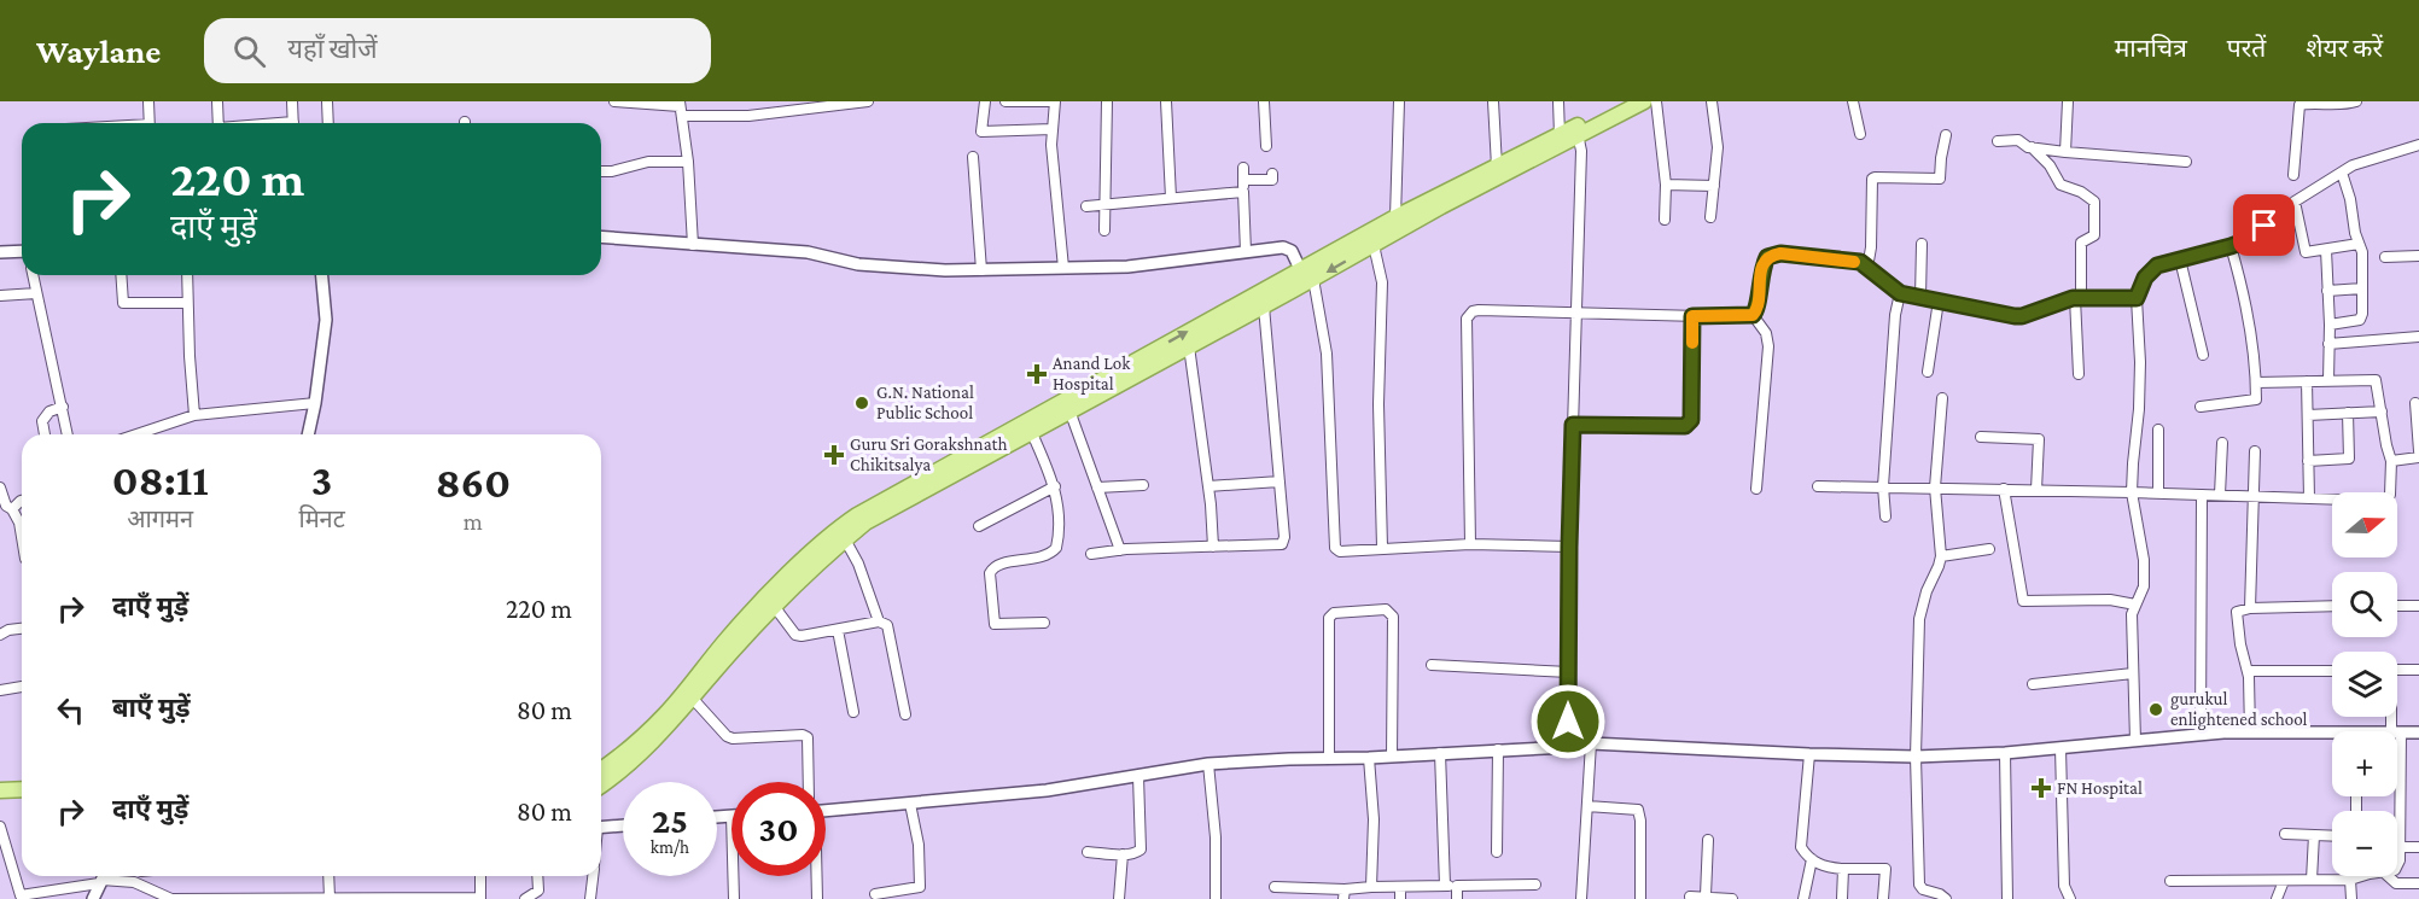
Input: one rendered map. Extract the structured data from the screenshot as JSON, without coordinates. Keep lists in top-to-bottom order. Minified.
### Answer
{"places":{"health":["Anand Lok Hospital","Guru Sri Gorakshnath Chikitsalya","FN Hospital"],"other":["G.N. National Public School","gurukul enlightened school"]},"north":"right","page":{"header":"Waylane","search":"यहाँ खोजें","nav":["मानचित्र","परतें","शेयर करें"],"turn":["220 m","दाएँ मुड़ें"],"eta":["08:11","आगमन","3","मिनट","860","m"],"map_buttons":["+","−"],"list":[{"name":"दाएँ मुड़ें","value":"220 m"},{"name":"बाएँ मुड़ें","value":"80 m"},{"name":"दाएँ मुड़ें","value":"80 m"}],"speed":"25 km/h","limit":"30"}}
